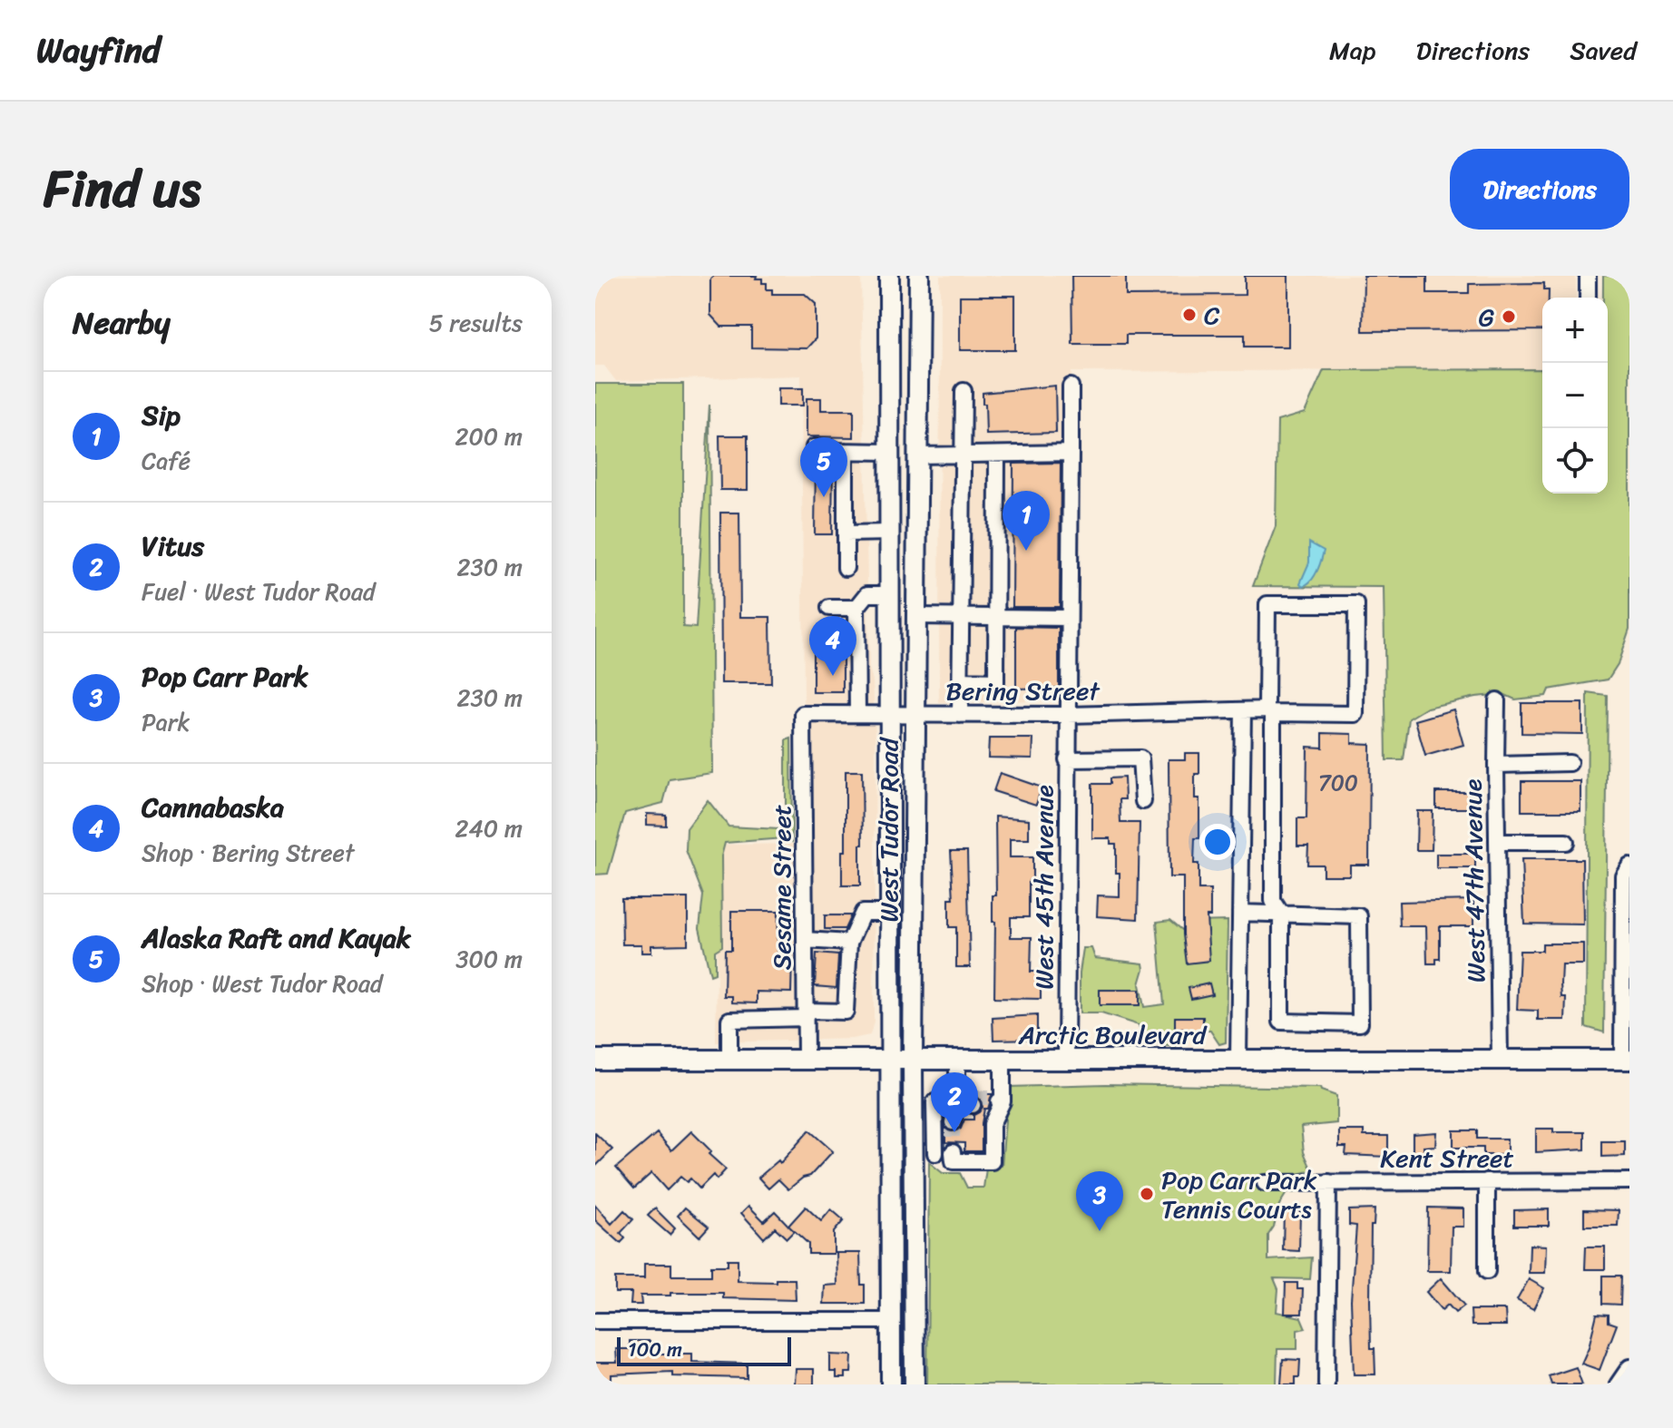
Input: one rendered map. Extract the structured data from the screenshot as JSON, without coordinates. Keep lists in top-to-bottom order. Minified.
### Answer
{"streets":{"main road":["West Tudor Road","Arctic Boulevard"],"street":["Bering Street","West 47th Avenue","Sesame Street","West 45th Avenue","Kent Street"]},"crossings":[["Bering Street","West Tudor Road"],["Bering Street","Sesame Street"],["Bering Street","West 45th Avenue"],["West Tudor Road","Arctic Boulevard"],["West 47th Avenue","Arctic Boulevard"],["Sesame Street","Arctic Boulevard"],["West 45th Avenue","Arctic Boulevard"]],"places":["C","G","Pop Carr Park Tennis Courts"],"house_numbers":["700"],"scale_bar":"100 m","page":{"header":"Wayfind","nav":["Map","Directions","Saved"],"title":"Find us","buttons":"Directions","heading":["Nearby","5 results"],"map_buttons":["+","−"],"list":[{"mark":"1","name":"Sip","note":"Café","value":"200 m"},{"mark":"2","name":"Vitus","note":"Fuel · West Tudor Road","value":"230 m"},{"mark":"3","name":"Pop Carr Park","note":"Park","value":"230 m"},{"mark":"4","name":"Cannabaska","note":"Shop · Bering Street","value":"240 m"},{"mark":"5","name":"Alaska Raft and Kayak","note":"Shop · West Tudor Road","value":"300 m"}],"pins":["5","1","4","2","3"],"scale":"100 m"}}
